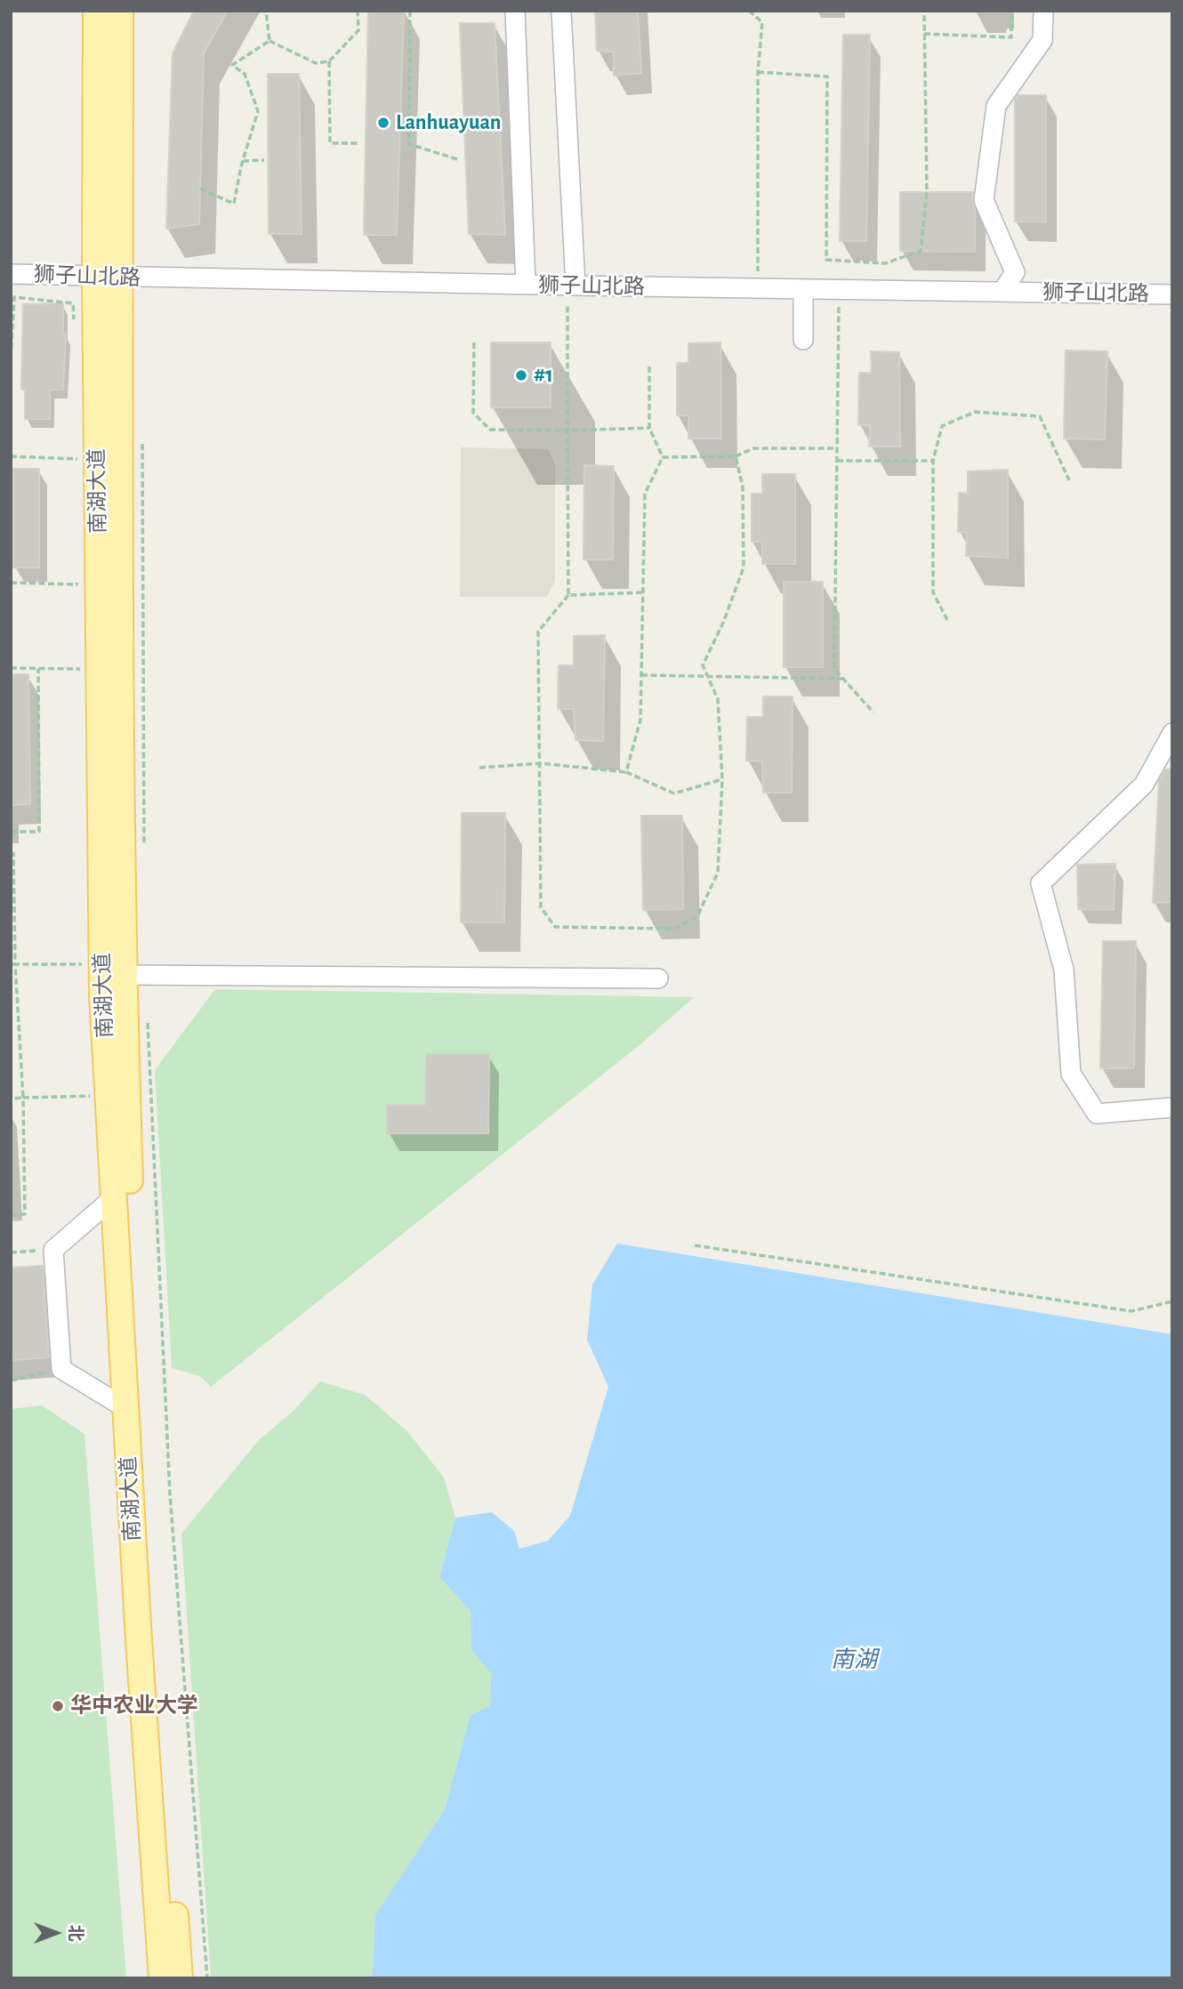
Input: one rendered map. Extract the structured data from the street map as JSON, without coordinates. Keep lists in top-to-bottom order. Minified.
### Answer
{"streets":{"main road":["南湖大道"],"street":["狮子山北路"]},"crossings":[["狮子山北路","南湖大道"]],"water":["南湖"],"places":["Lanhuayuan","#1","华中农业大学"],"north":"right"}
